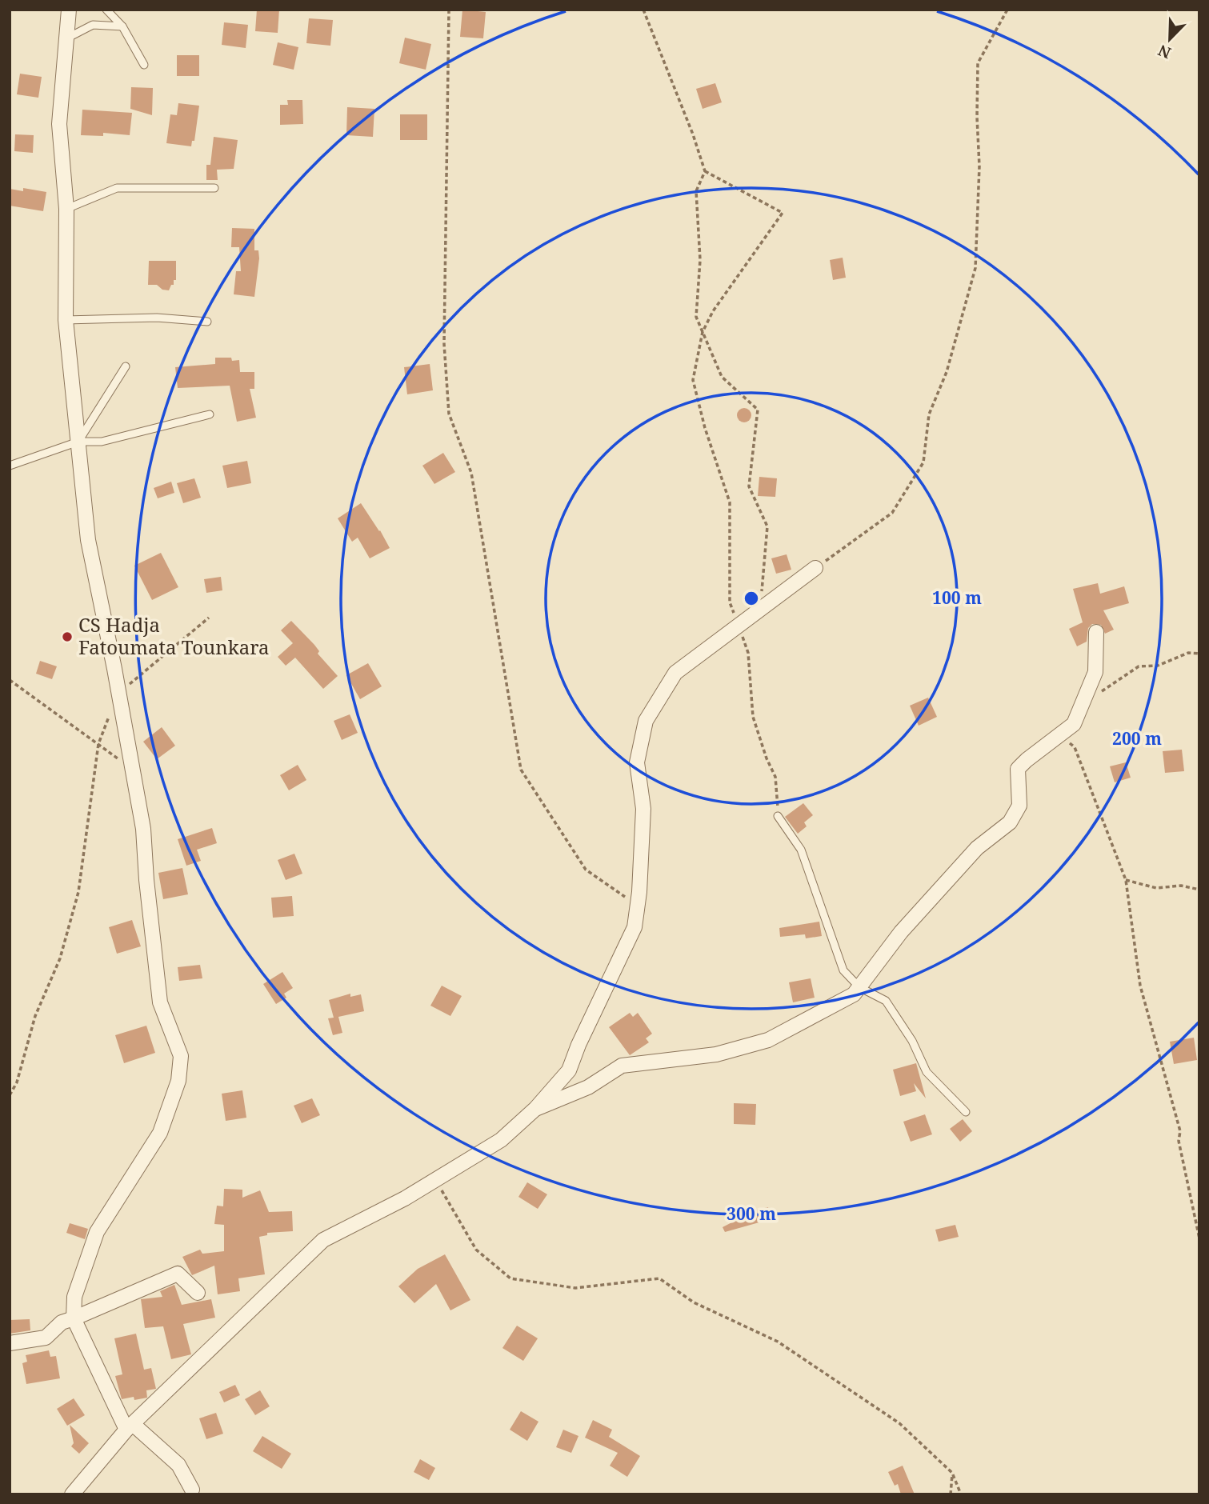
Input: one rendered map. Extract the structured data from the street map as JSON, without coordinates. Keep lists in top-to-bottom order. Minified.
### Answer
{"places":["CS Hadja Fatoumata Tounkara"],"north":"bottom left","rings":["100 m","200 m","300 m"]}
